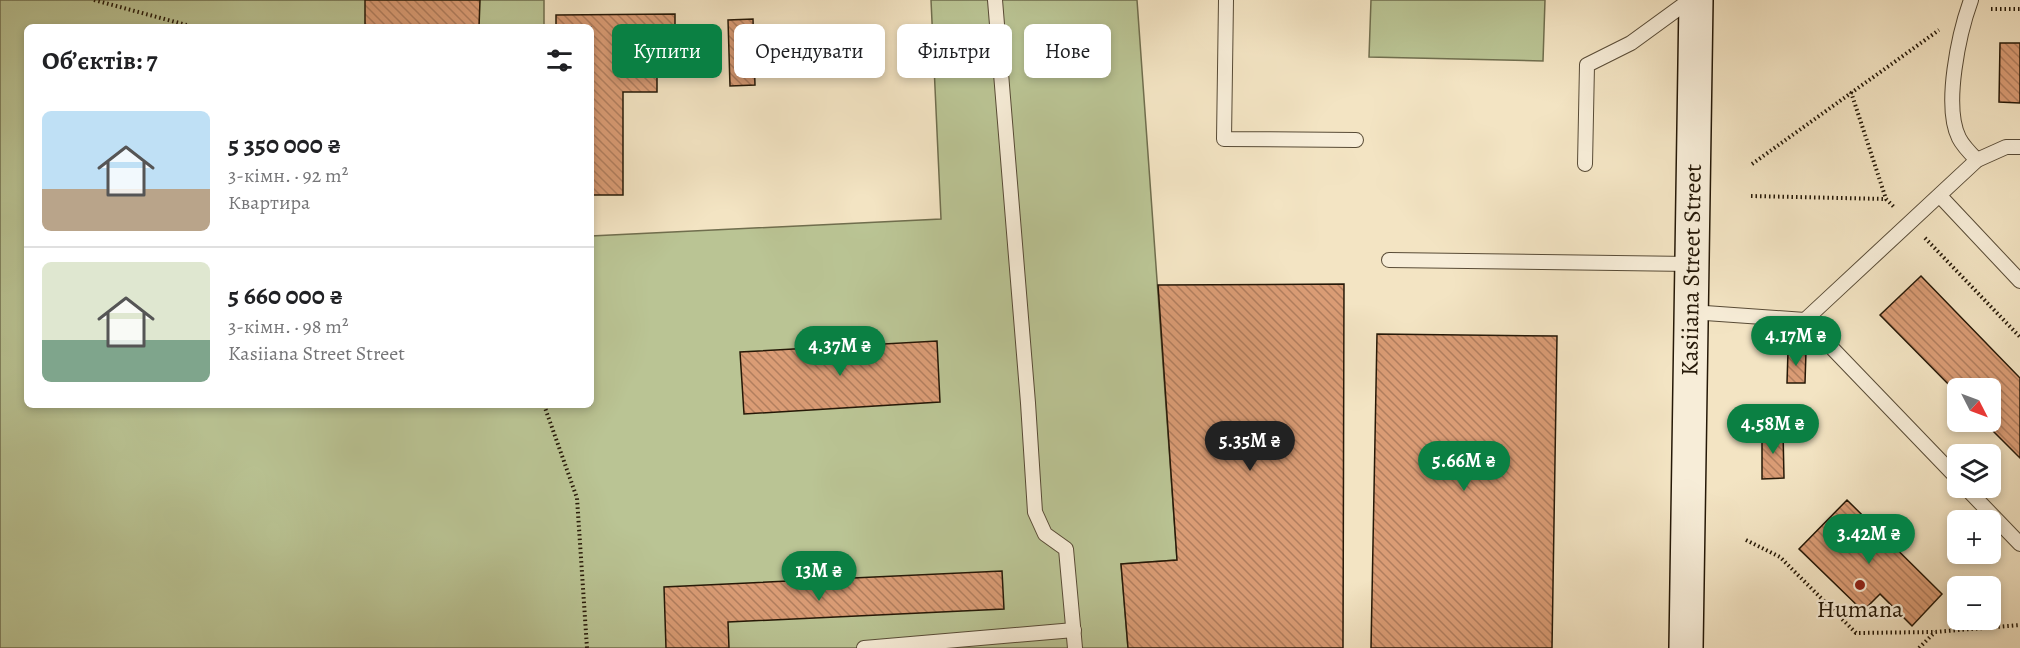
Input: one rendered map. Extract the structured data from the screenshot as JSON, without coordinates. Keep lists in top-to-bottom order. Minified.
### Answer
{"streets":{"street":["Kasiiana Street Street"]},"places":["Humana"],"north":"bottom right","page":{"chip":["Купити","Орендувати","Фільтри","Нове"],"heading":"Об’єктів: 7","list":[{"name":"5 350 000 ₴","note":"3-кімн. · 92 m² · Квартира"},{"name":"5 660 000 ₴","note":"3-кімн. · 98 m² · Kasiiana Street Street"}],"price":["4.17M ₴","4.37M ₴","4.58M ₴","5.35M ₴","5.66M ₴","3.42M ₴","13M ₴"],"map_buttons":["+","−"]}}
